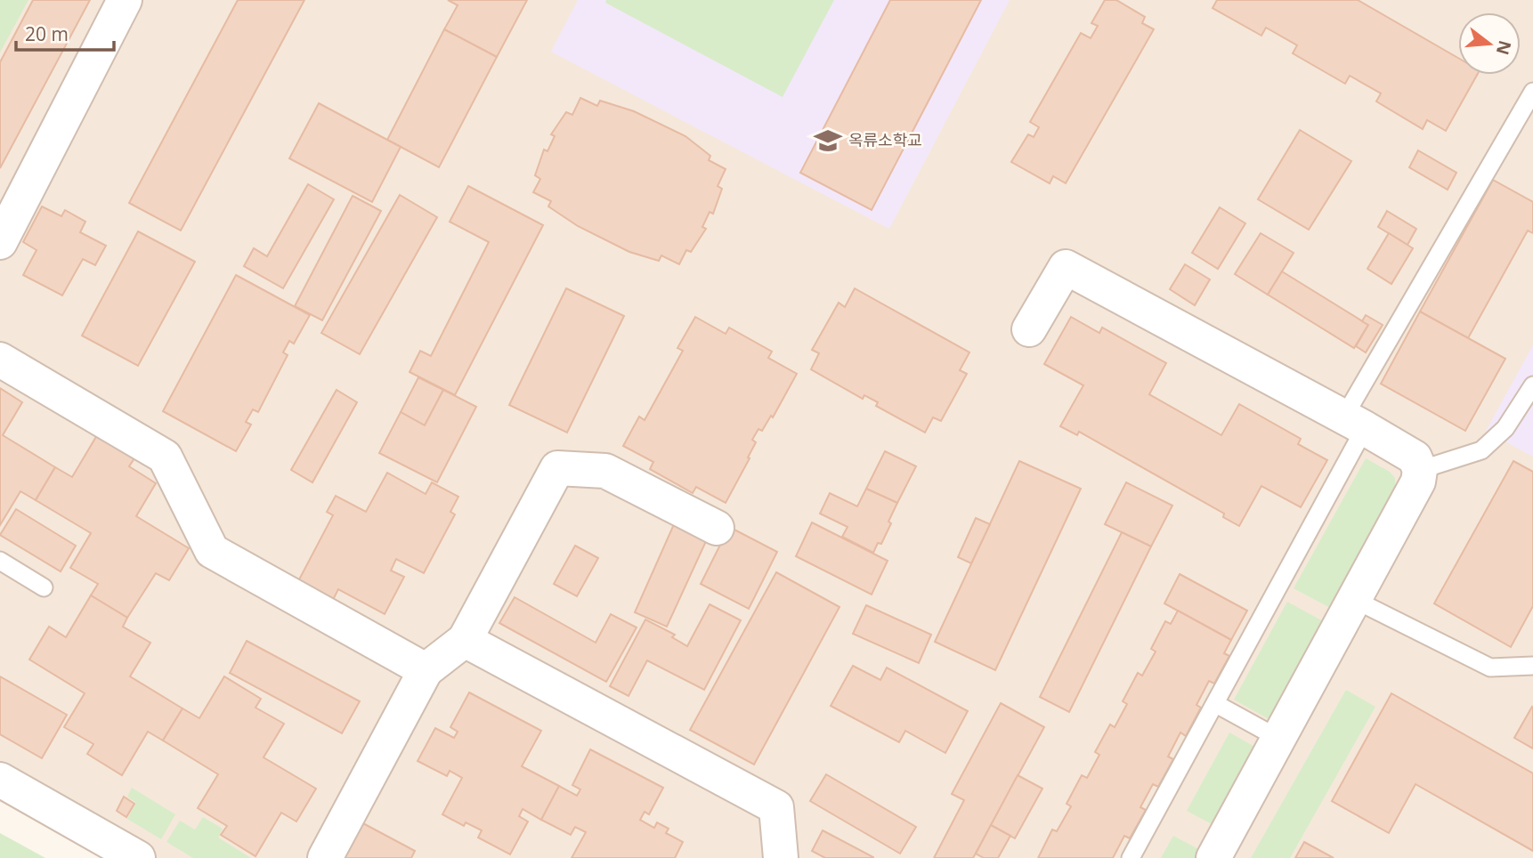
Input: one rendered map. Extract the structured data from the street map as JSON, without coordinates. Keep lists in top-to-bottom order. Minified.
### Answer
{"places":{"school or university":["옥류소학교"]},"scale_bar":"20 m","north":"right"}
